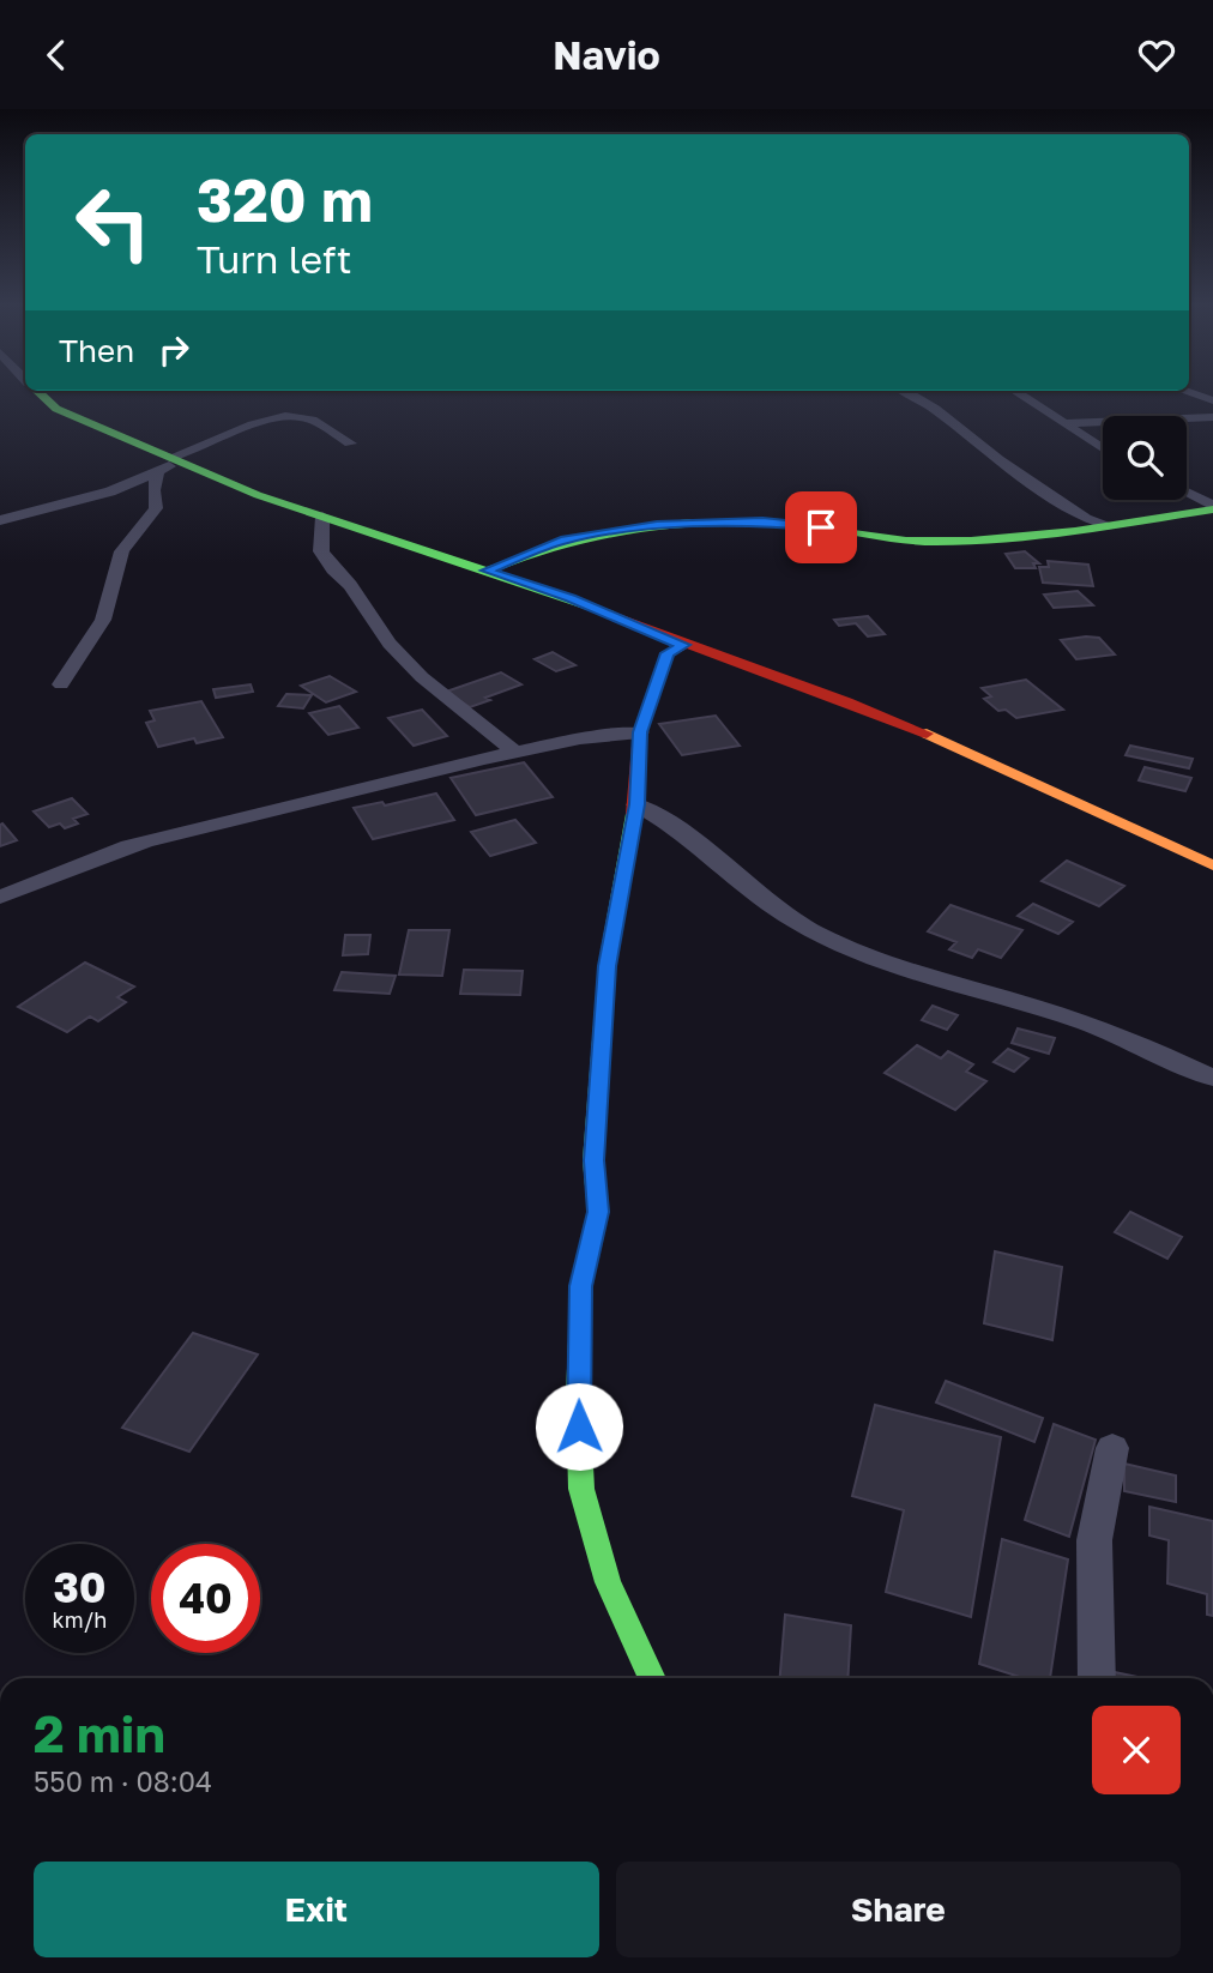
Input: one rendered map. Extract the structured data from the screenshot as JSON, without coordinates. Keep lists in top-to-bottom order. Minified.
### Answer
{"page":{"header":"Navio","turn":["320 m","Turn left"],"then":"Then","speed":"30 km/h","limit":"40","heading":["2 min","550 m · 08:04"],"buttons":["Exit","Share"]}}
